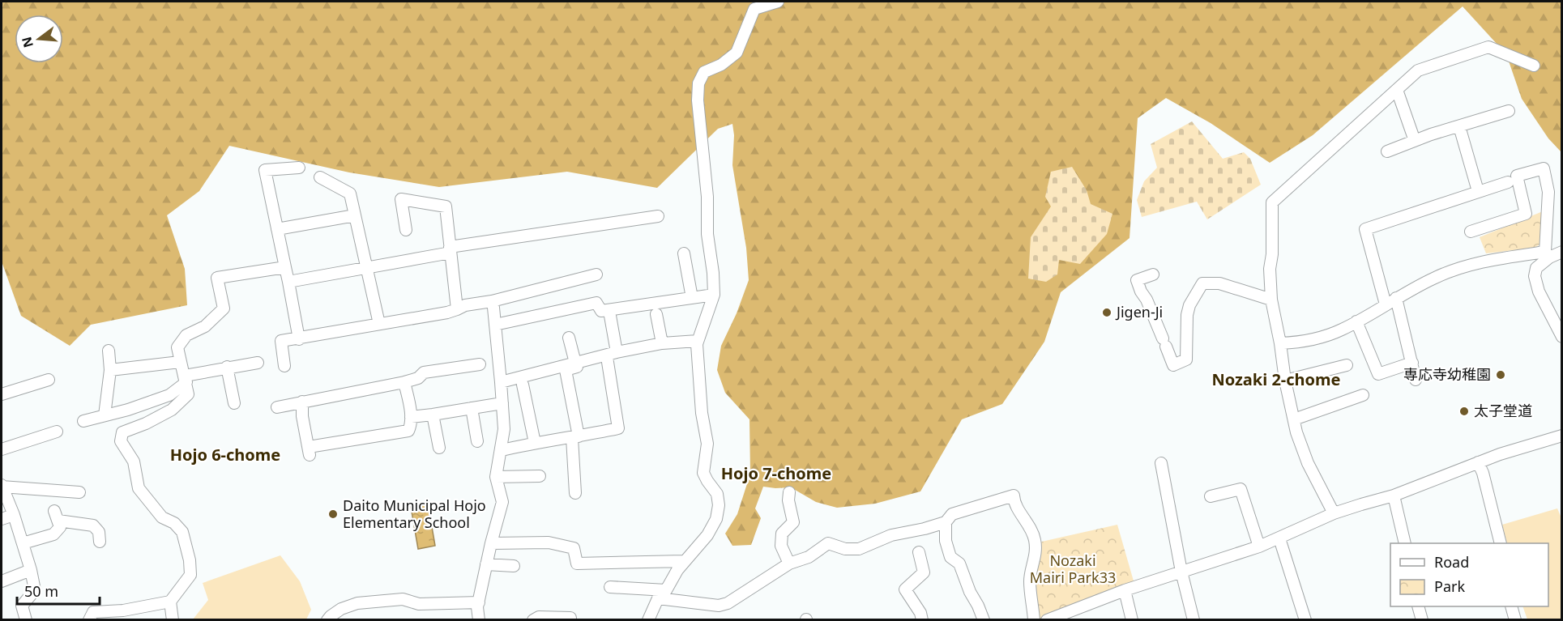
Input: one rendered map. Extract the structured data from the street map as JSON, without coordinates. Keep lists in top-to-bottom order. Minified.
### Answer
{"districts":["Nozaki 2-chome","Hojo 6-chome","Hojo 7-chome"],"parks":["Nozaki Mairi Park33"],"places":["Jigen-Ji","専応寺幼稚園","太子堂道","Daito Municipal Hojo Elementary School"],"legend":["Road","Park"],"scale_bar":"50 m","north":"left"}
